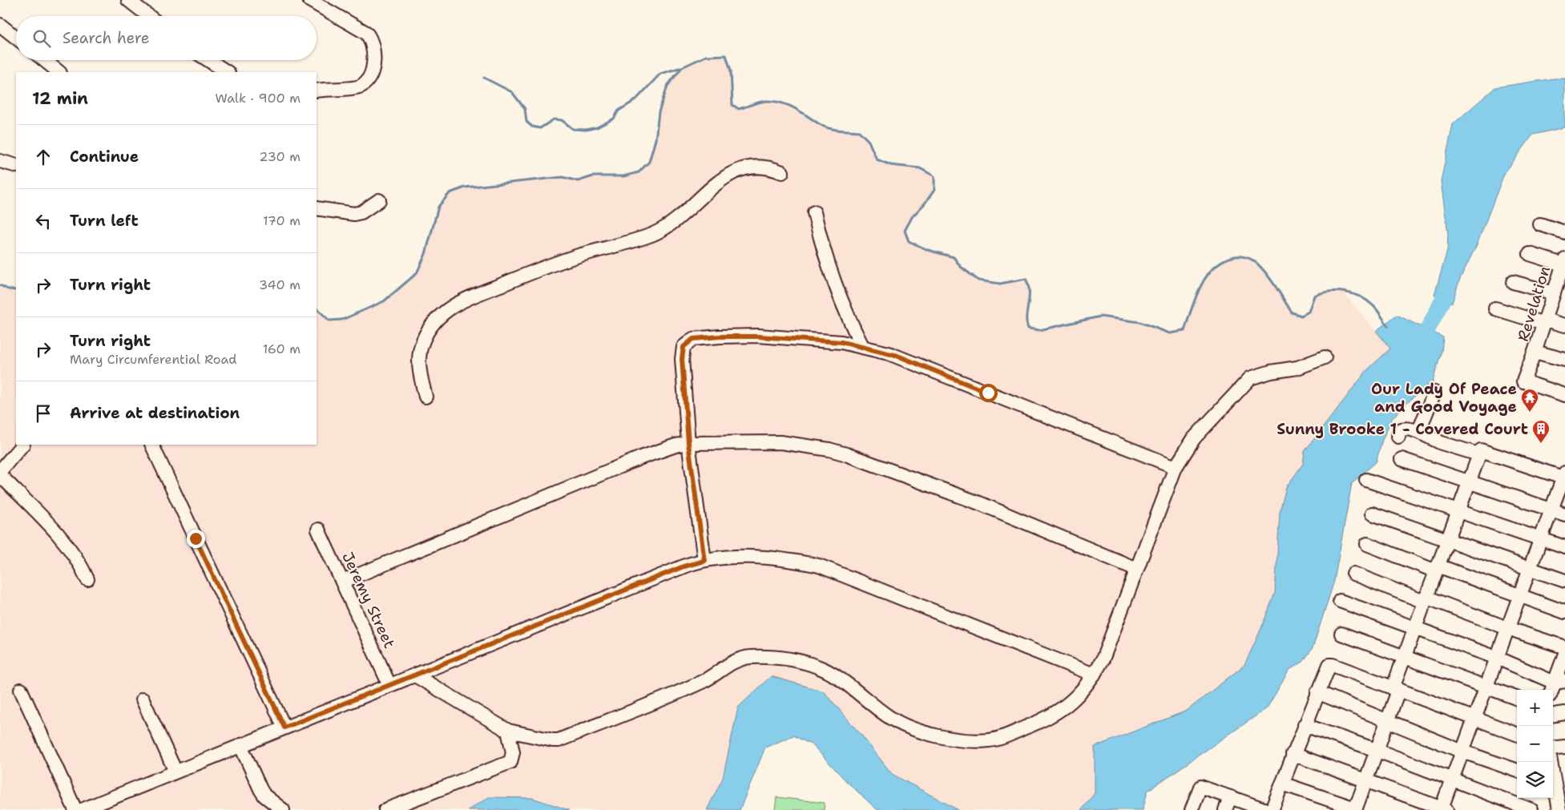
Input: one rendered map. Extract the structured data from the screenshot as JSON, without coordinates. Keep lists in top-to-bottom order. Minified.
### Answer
{"streets":{"street":["Revelation","Jeremy Street"]},"places":{"temple":["Our Lady Of Peace and Good Voyage"],"building":["Sunny Brooke 1 - Covered Court"]},"page":{"search":"Search here","heading":["12 min","Walk · 900 m"],"list":[["Continue","230 m"],["Turn left","170 m"],["Turn right","340 m"],["Turn right","Mary Circumferential Road","160 m"],"Arrive at destination"],"map_buttons":["+","−"]}}
